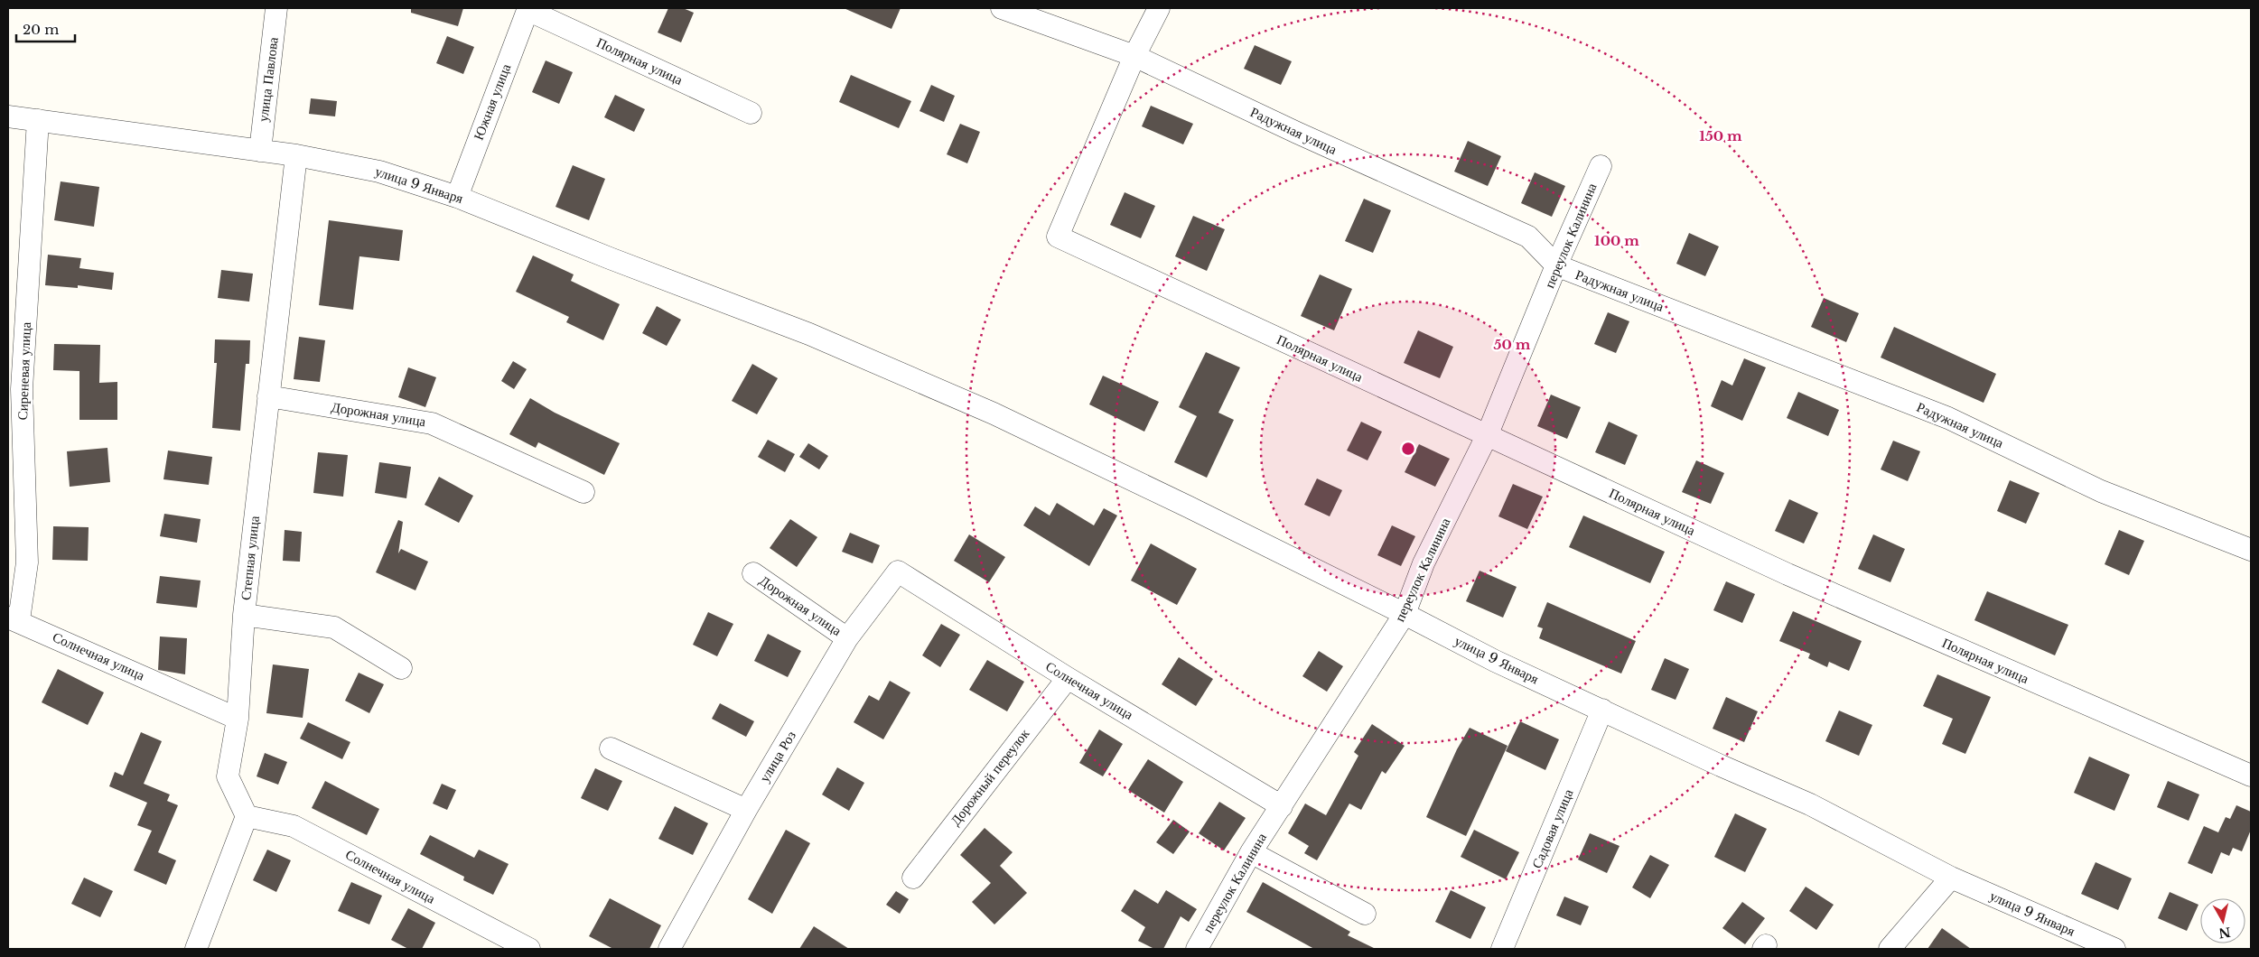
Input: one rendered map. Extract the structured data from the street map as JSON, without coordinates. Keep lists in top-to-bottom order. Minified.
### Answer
{"streets":{"street":["Полярная улица","улица Павлова","Южная улица","Радужная улица","улица 9 Января","переулок Калинина","Сиреневая улица","Дорожная улица","Степная улица","Солнечная улица","улица Роз","Дорожный переулок","Садовая улица"]},"crossings":[["Полярная улица","Южная улица"],["Полярная улица","Радужная улица"],["Полярная улица","переулок Калинина"],["улица Павлова","улица 9 Января"],["Южная улица","улица 9 Января"],["Радужная улица","переулок Калинина"],["улица 9 Января","переулок Калинина"],["улица 9 Января","Сиреневая улица"],["улица 9 Января","Степная улица"],["улица 9 Января","Садовая улица"],["переулок Калинина","Солнечная улица"],["Сиреневая улица","Солнечная улица"],["Дорожная улица","Степная улица"],["Дорожная улица","улица Роз"],["Степная улица","Солнечная улица"],["Солнечная улица","улица Роз"],["Солнечная улица","Дорожный переулок"]],"scale_bar":"20 m","north":"bottom","rings":["150 m","100 m","50 m"]}
